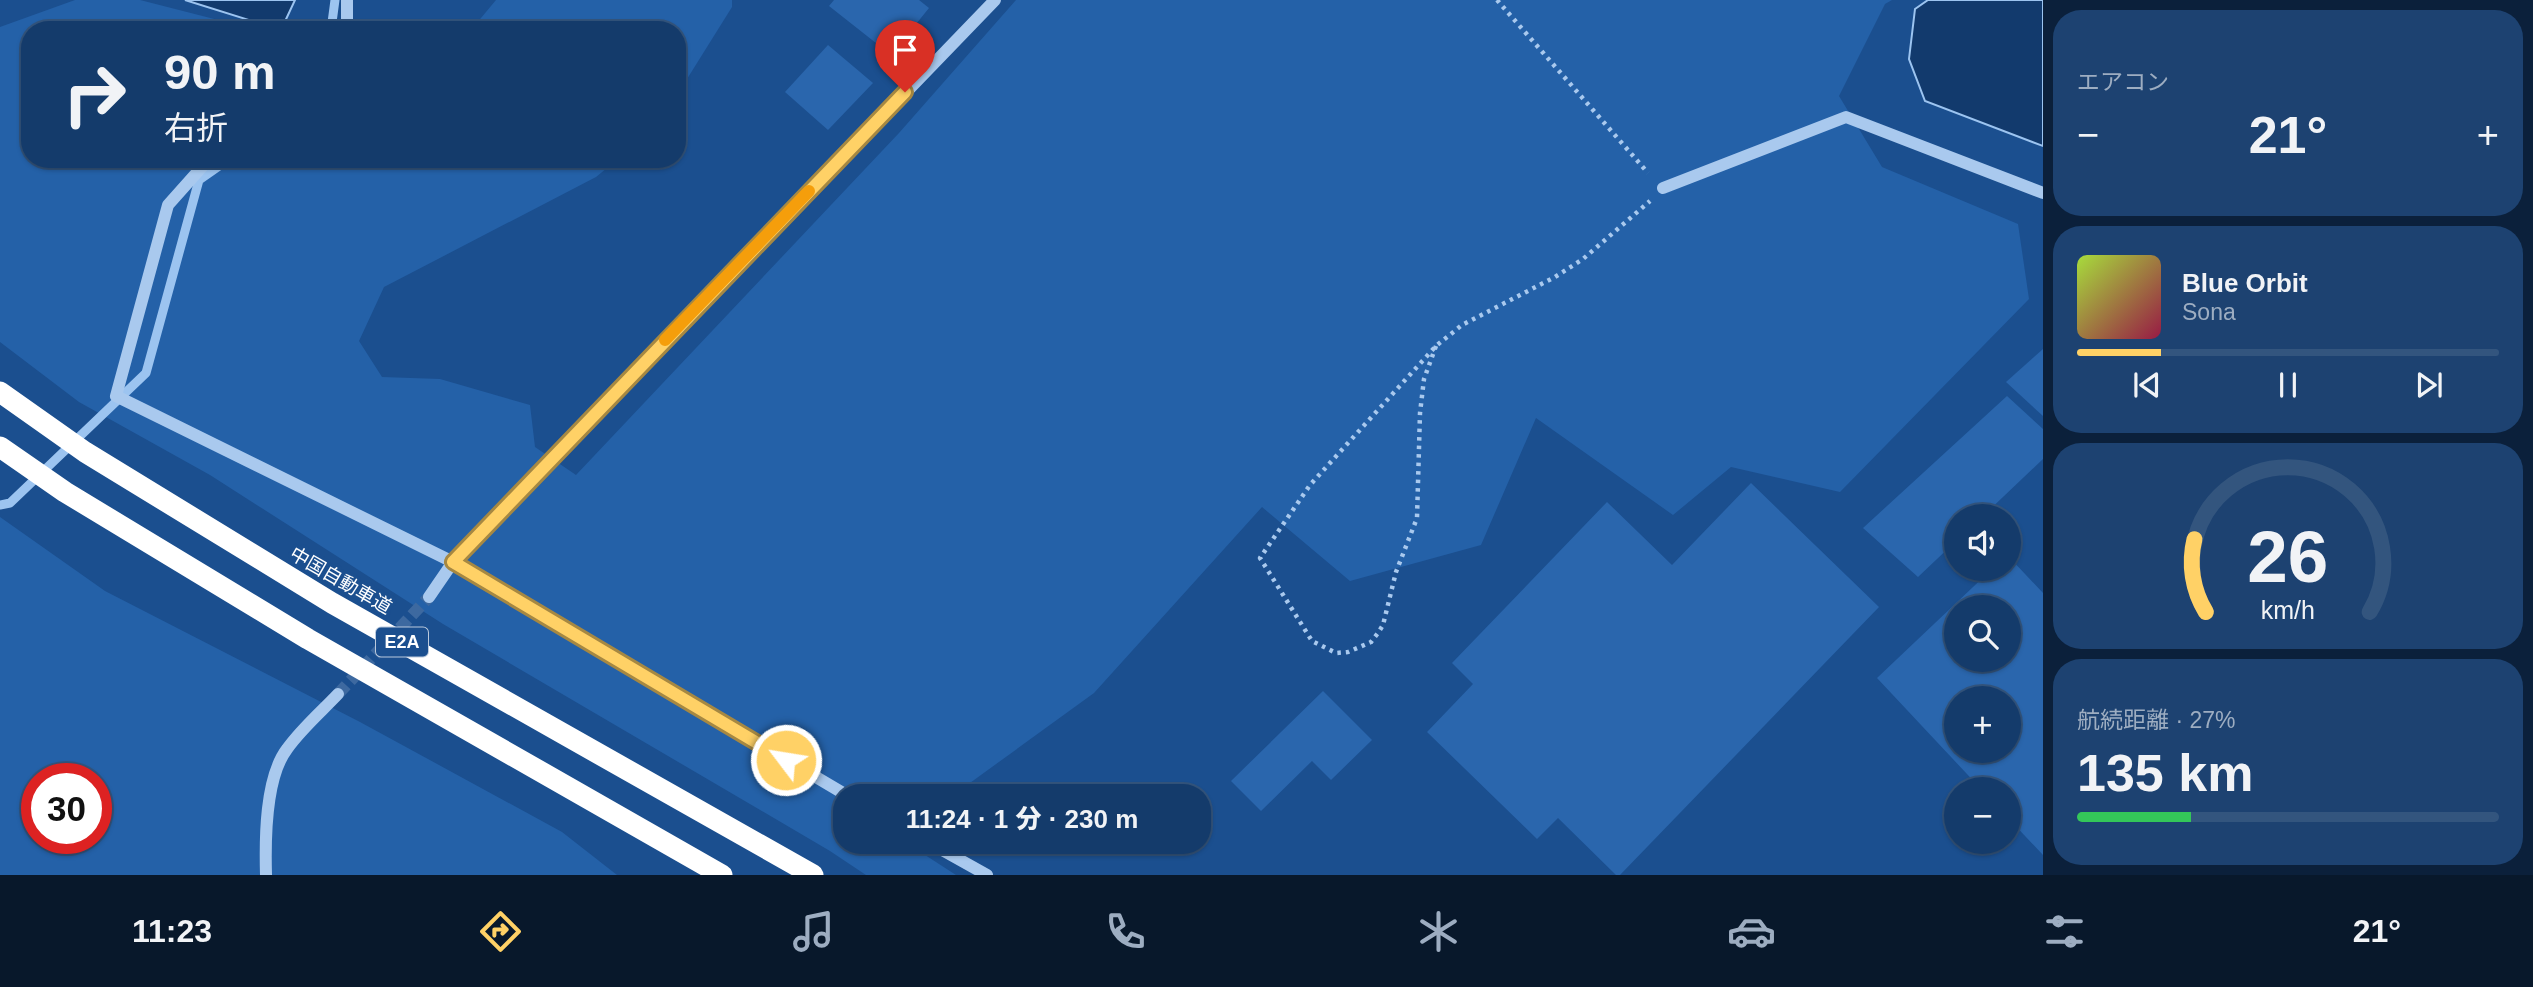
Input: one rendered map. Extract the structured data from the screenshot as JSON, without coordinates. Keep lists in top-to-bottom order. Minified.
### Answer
{"streets":{"highway":["中国自動車道","E2A"]},"page":{"tile":["エアコン",["航続距離 · 27%","135 km"]],"turn":["90 m","右折"],"heat":["−","21°","+"],"song":["Blue Orbit","Sona"],"map_buttons":["+","−"],"limit":"30","trip":"11:24 · 1 分 · 230 m","tabs":["11:23","21°"],"gauge":["26","km/h"]}}
